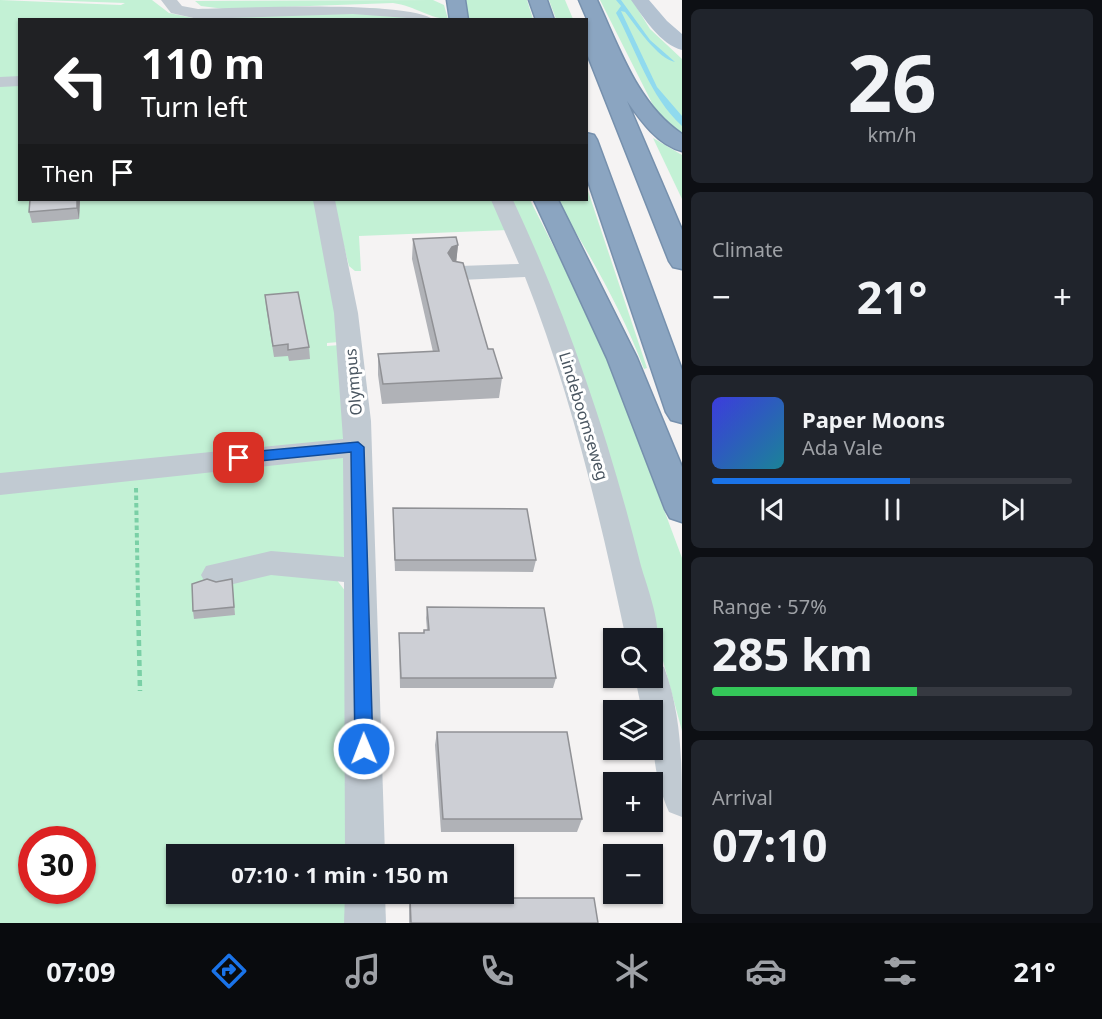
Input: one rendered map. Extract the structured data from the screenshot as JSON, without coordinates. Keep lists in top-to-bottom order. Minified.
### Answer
{"streets":{"street":["Olympus","Lindeboomseweg"]},"page":{"tile":[["26","km/h"],"Climate",["Range · 57%","285 km"],["Arrival","07:10"]],"turn":["110 m","Turn left"],"then":"Then","heat":["−","21°","+"],"song":["Paper Moons","Ada Vale"],"map_buttons":["+","−"],"limit":"30","trip":"07:10 · 1 min · 150 m","tabs":["07:09","21°"]}}
